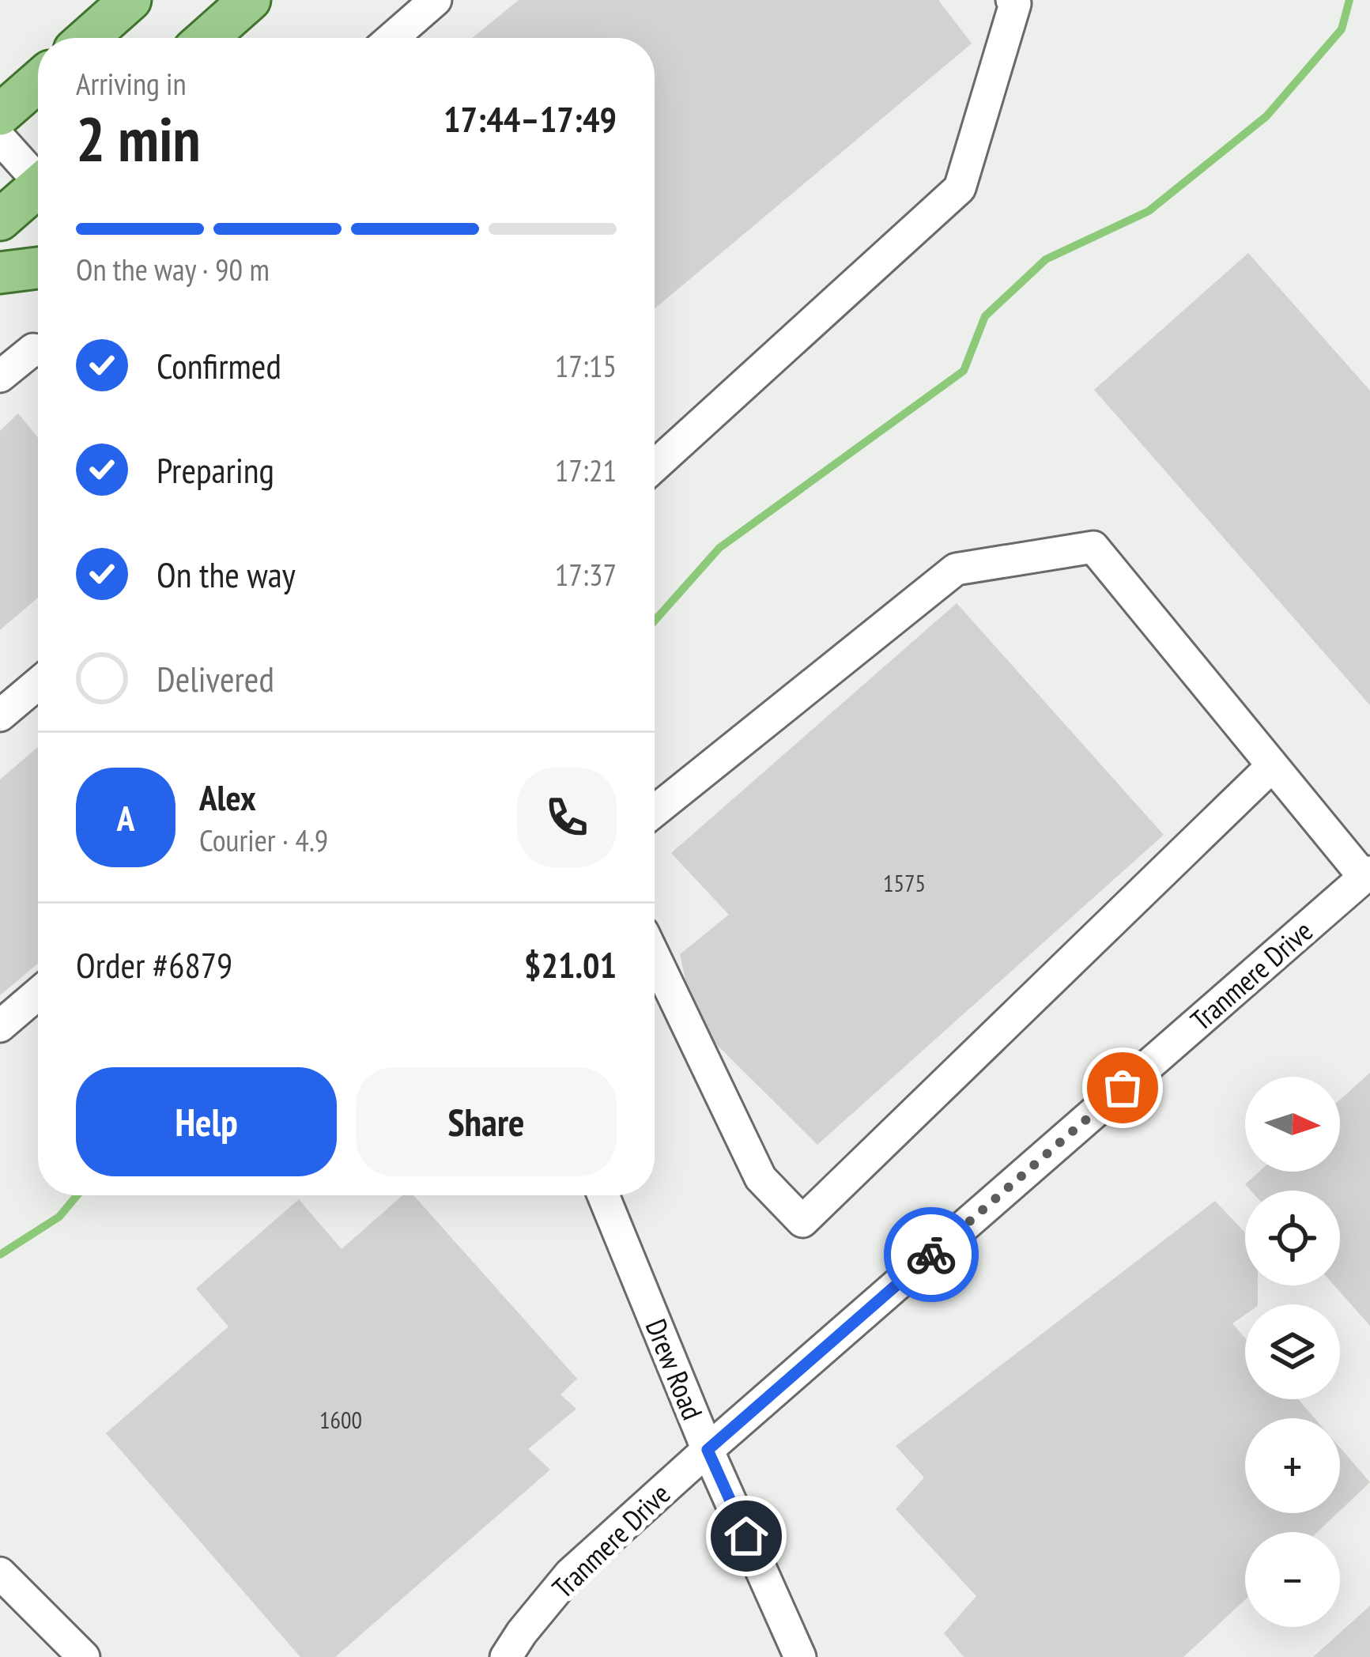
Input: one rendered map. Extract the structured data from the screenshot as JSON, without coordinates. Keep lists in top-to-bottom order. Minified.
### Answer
{"streets":{"street":["Tranmere Drive","Drew Road"]},"crossings":[["Tranmere Drive","Drew Road"]],"house_numbers":["1575","1600"],"north":"right","page":{"heading":["2 min","Arriving in","17:44–17:49"],"panel":["Alex","Courier · 4.9","Order #6879","$21.01"],"bar":"On the way · 90 m","list":[["Confirmed","17:15"],["Preparing","17:21"],["On the way","17:37"],"Delivered"],"round":"A","buttons":["Help","Share"],"map_buttons":["+","−"]}}
